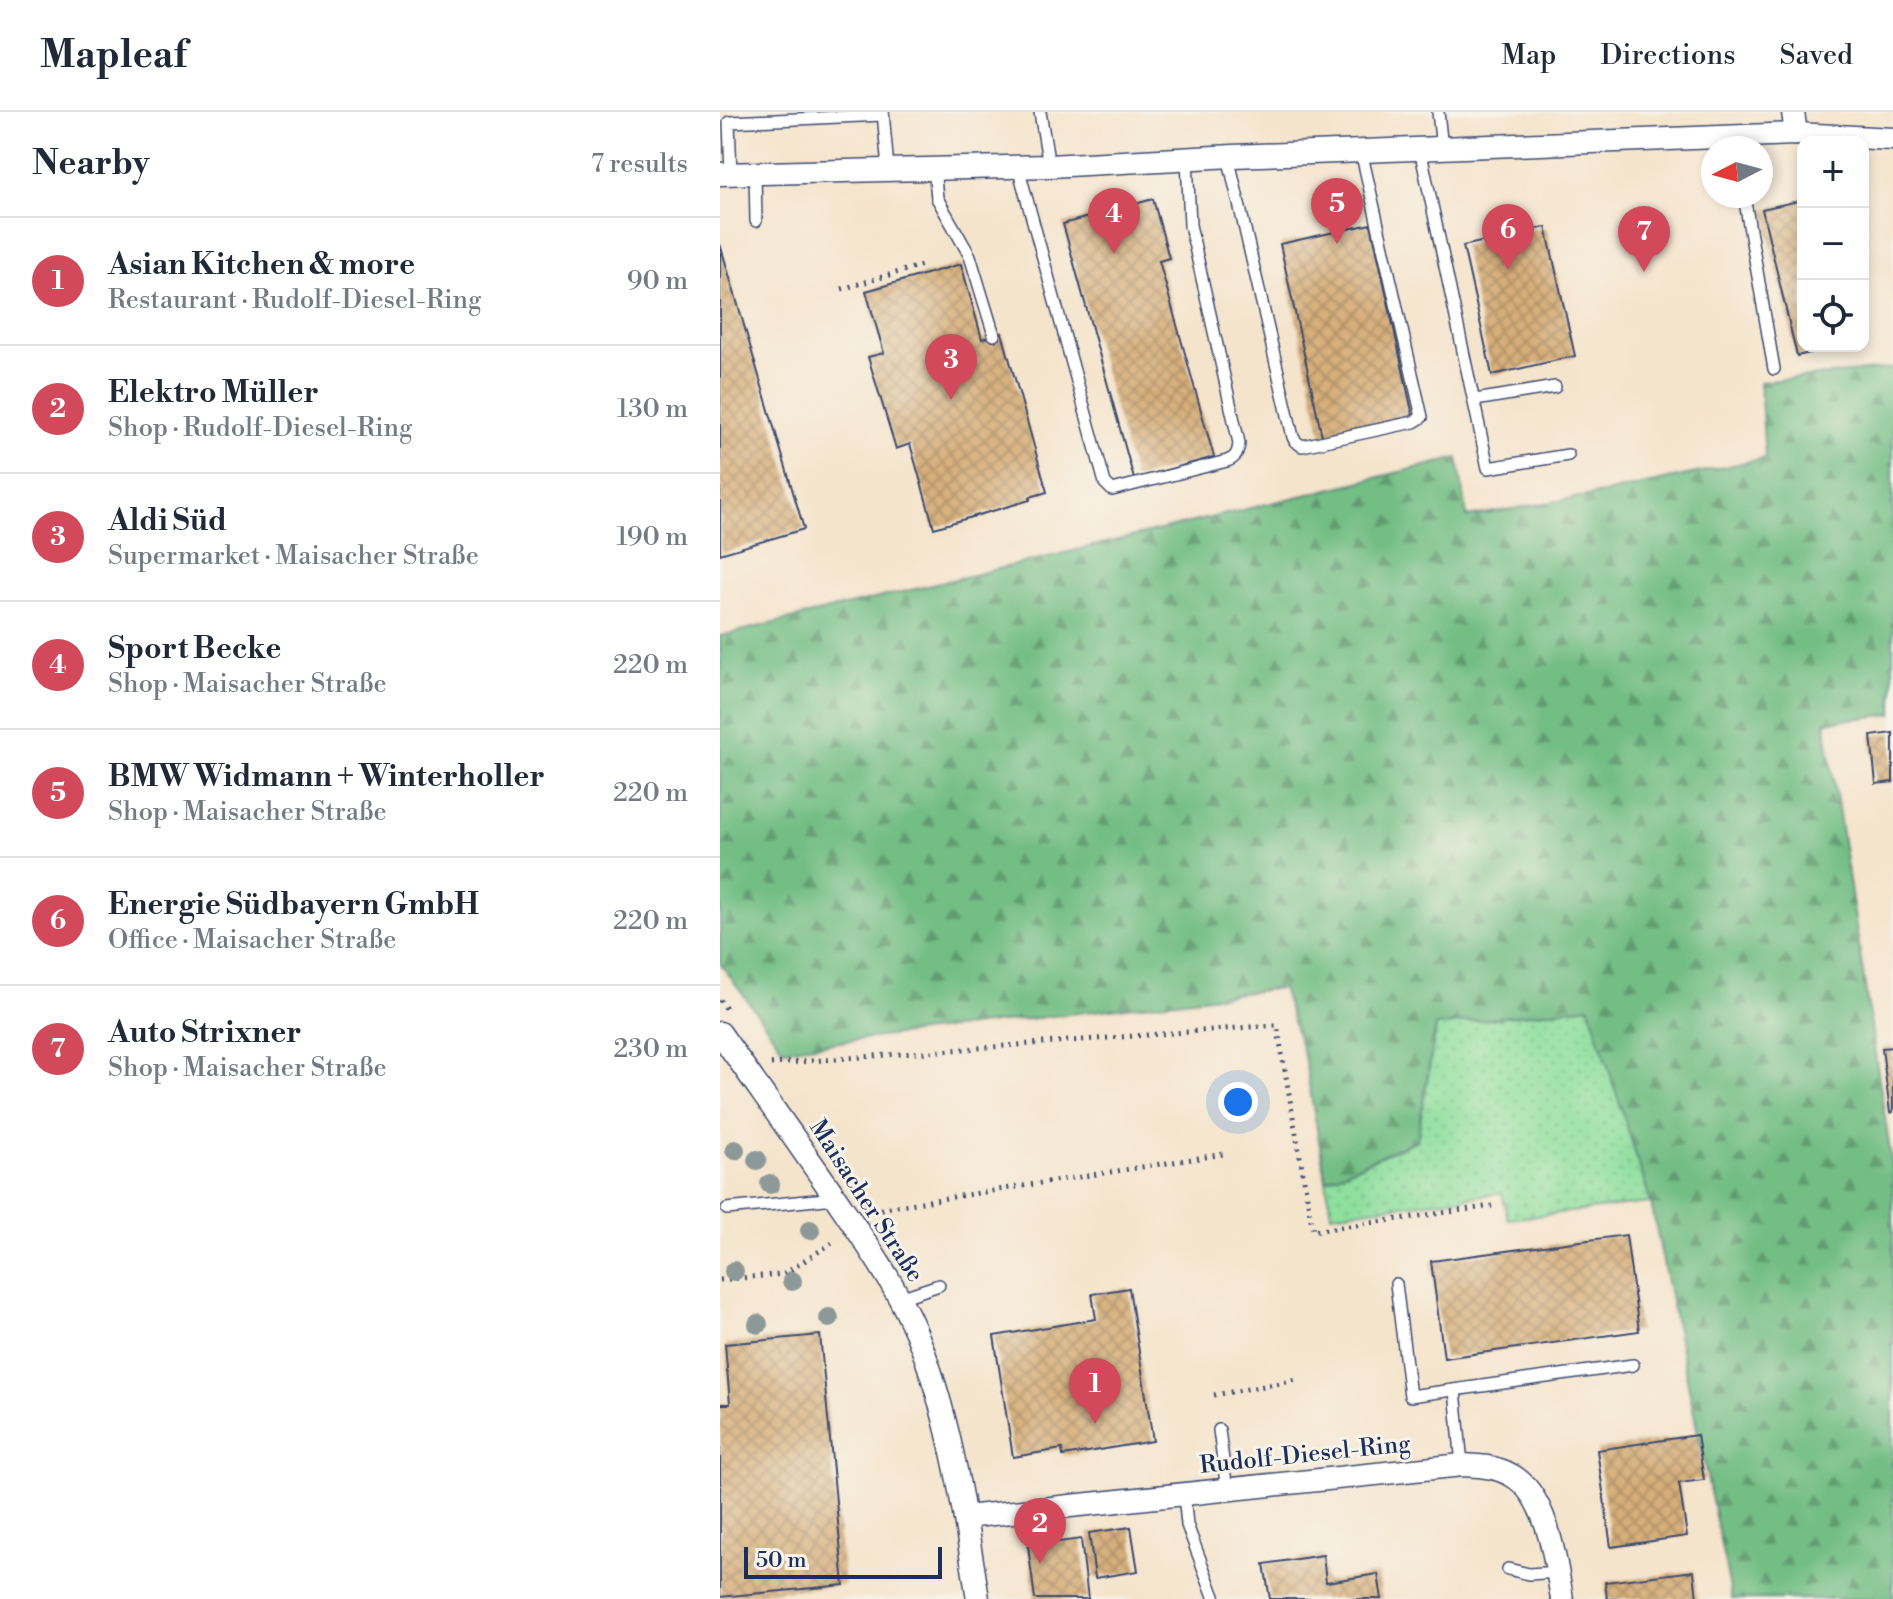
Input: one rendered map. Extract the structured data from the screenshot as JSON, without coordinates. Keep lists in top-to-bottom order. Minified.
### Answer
{"streets":{"street":["Maisacher Straße","Rudolf-Diesel-Ring"]},"crossings":[["Maisacher Straße","Rudolf-Diesel-Ring"]],"scale_bar":"50 m","north":"left","page":{"header":"Mapleaf","nav":["Map","Directions","Saved"],"heading":["Nearby","7 results"],"map_buttons":["+","−"],"pins":["5","4","6","7","3","1","2"],"list":[{"mark":"1","name":"Asian Kitchen & more","note":"Restaurant · Rudolf-Diesel-Ring","value":"90 m"},{"mark":"2","name":"Elektro Müller","note":"Shop · Rudolf-Diesel-Ring","value":"130 m"},{"mark":"3","name":"Aldi Süd","note":"Supermarket · Maisacher Straße","value":"190 m"},{"mark":"4","name":"Sport Becke","note":"Shop · Maisacher Straße","value":"220 m"},{"mark":"5","name":"BMW Widmann + Winterholler","note":"Shop · Maisacher Straße","value":"220 m"},{"mark":"6","name":"Energie Südbayern GmbH","note":"Office · Maisacher Straße","value":"220 m"},{"mark":"7","name":"Auto Strixner","note":"Shop · Maisacher Straße","value":"230 m"}],"scale":"50 m"}}
